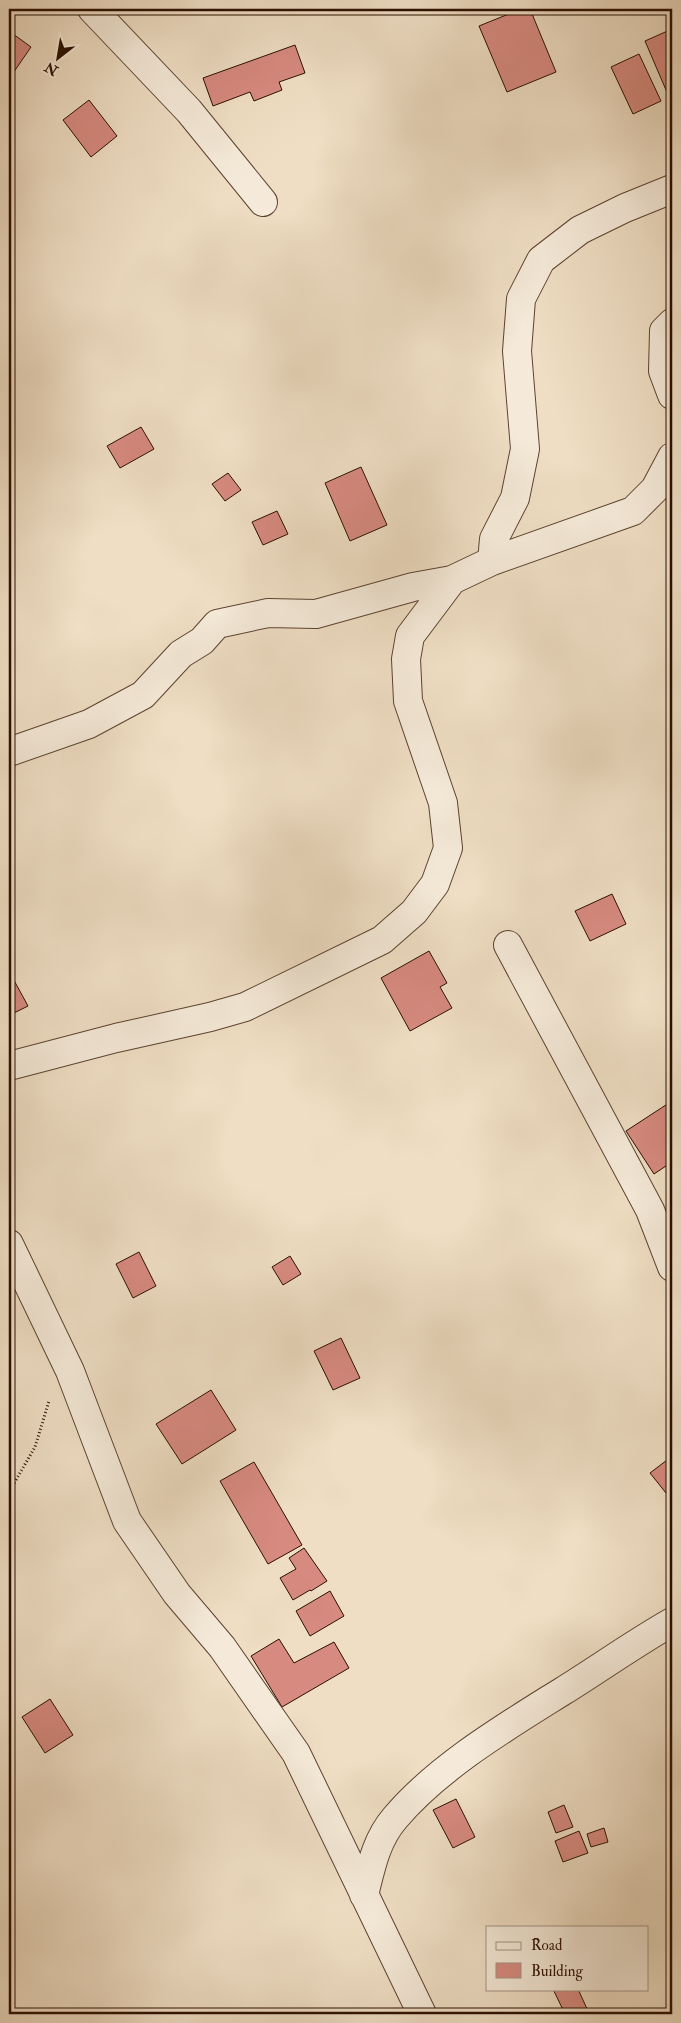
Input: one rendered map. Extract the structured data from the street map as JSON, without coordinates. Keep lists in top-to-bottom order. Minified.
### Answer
{"legend":["Road","Building"],"north":"bottom left"}
